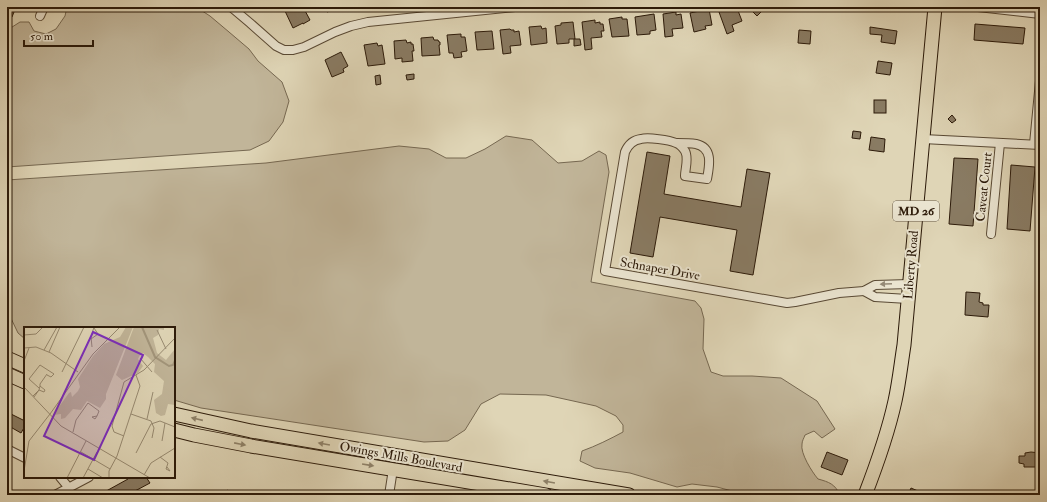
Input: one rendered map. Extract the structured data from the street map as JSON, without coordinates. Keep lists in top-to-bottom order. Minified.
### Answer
{"streets":{"main road":["MD 26","Liberty Road","Owings Mills Boulevard"],"street":["Caveat Court","Schnaper Drive"]},"crossings":[["Liberty Road","Schnaper Drive"]],"scale_bar":"50 m"}
